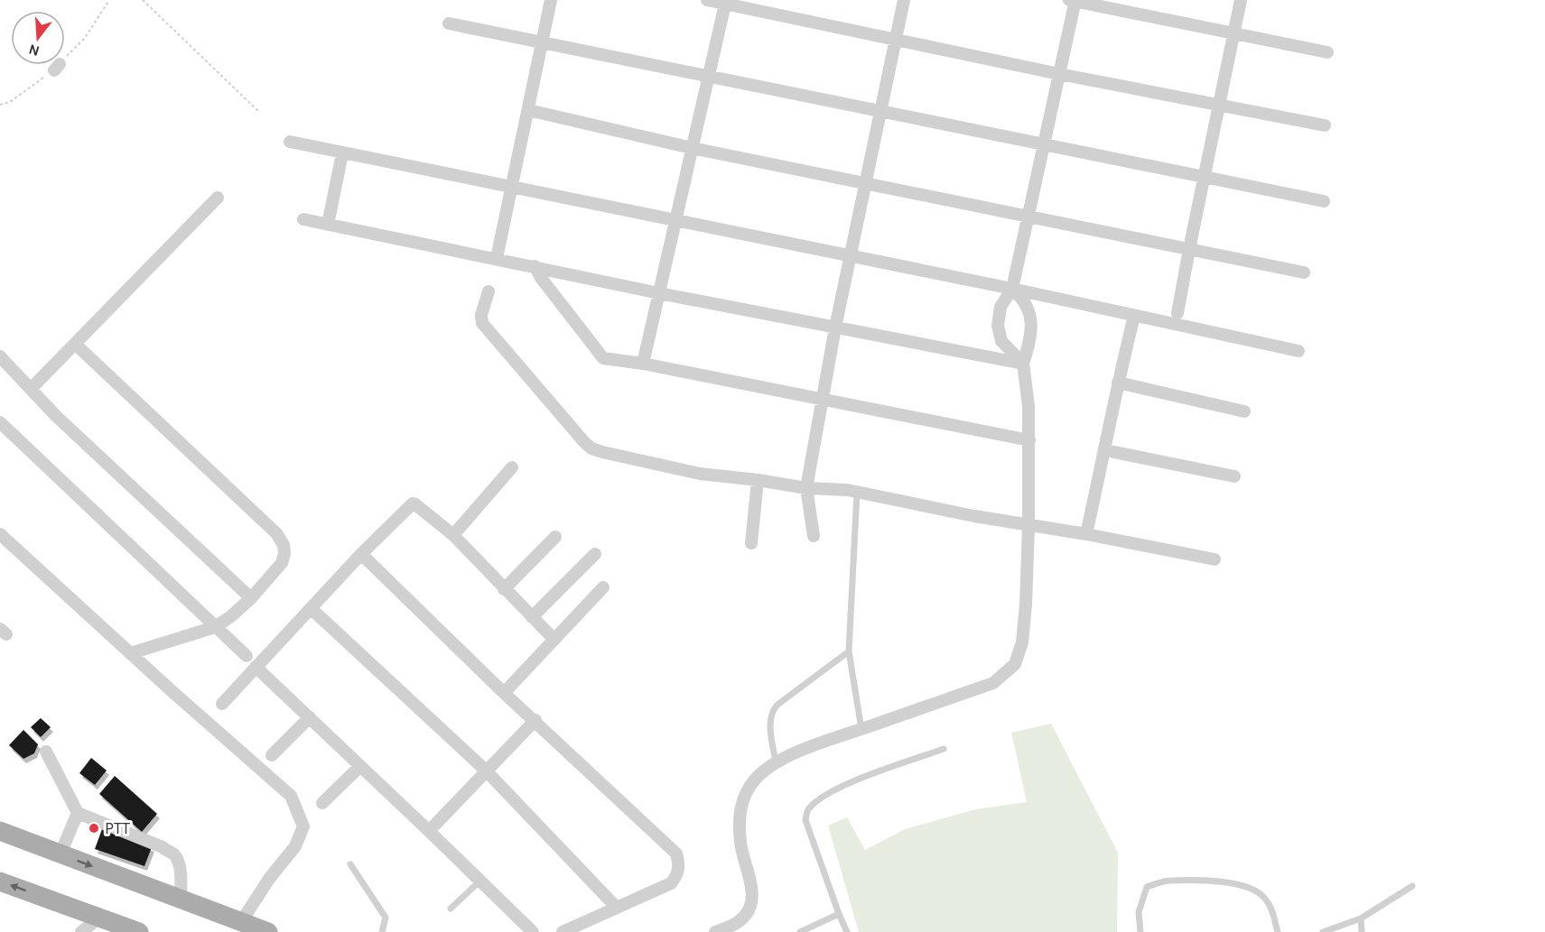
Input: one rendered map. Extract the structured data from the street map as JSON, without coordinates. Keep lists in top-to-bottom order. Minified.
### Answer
{"places":["PTT"],"north":"bottom"}
